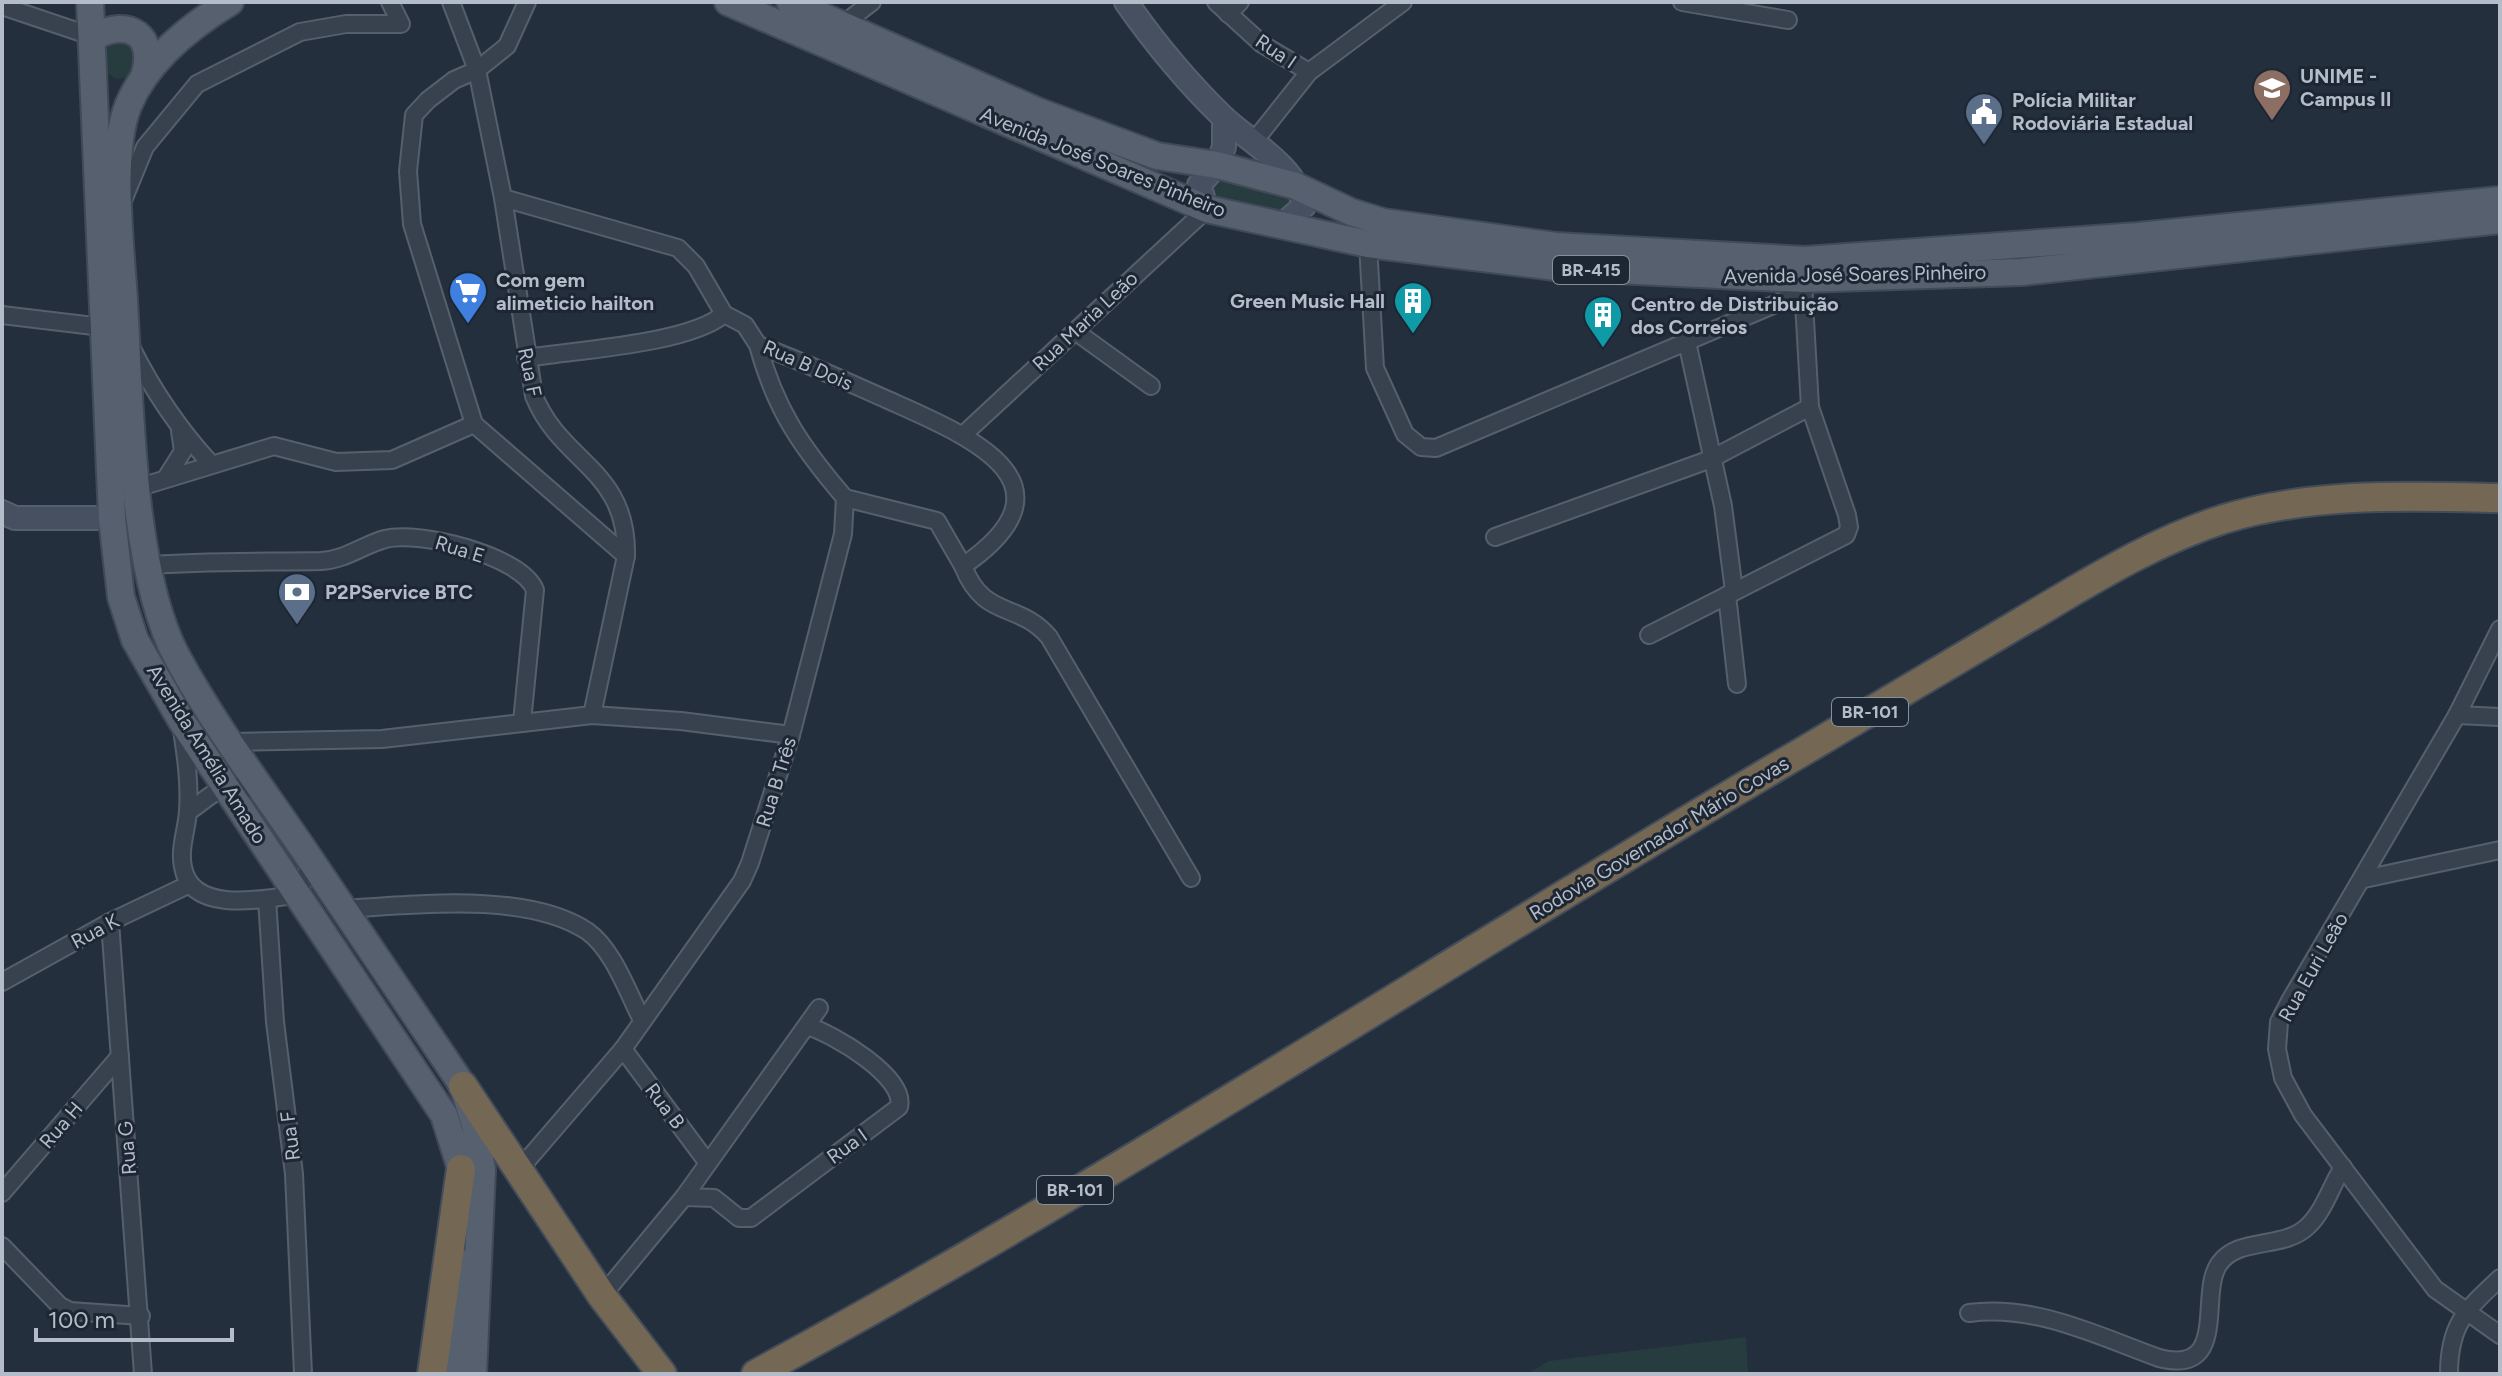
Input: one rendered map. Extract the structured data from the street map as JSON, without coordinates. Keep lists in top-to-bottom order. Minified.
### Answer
{"streets":{"highway":["BR-101","Rodovia Governador Mário Covas"],"main road":["Avenida José Soares Pinheiro","BR-415","Avenida Amélia Amado"],"street":["Rua I","Rua Maria Leão","Rua B Dois","Rua F","Rua E","Rua B Três","Rua K","Rua Euri Leão","Rua B","Rua H","Rua G"]},"crossings":[["Avenida José Soares Pinheiro","Rua Maria Leão"],["Rua Maria Leão","Rua B Dois"],["Rua B Dois","Rua F"],["Rua E","Avenida Amélia Amado"],["Rua B Três","Rua B"],["Rua K","Rua G"],["Rua H","Rua G"]],"places":{"school or university":["UNIME - Campus II"],"public building":["Polícia Militar Rodoviária Estadual"],"supermarket":["Com gem alimeticio hailton"],"building":["Green Music Hall","Centro de Distribuição dos Correios"],"bank":["P2PService BTC"]},"scale_bar":"100 m"}
